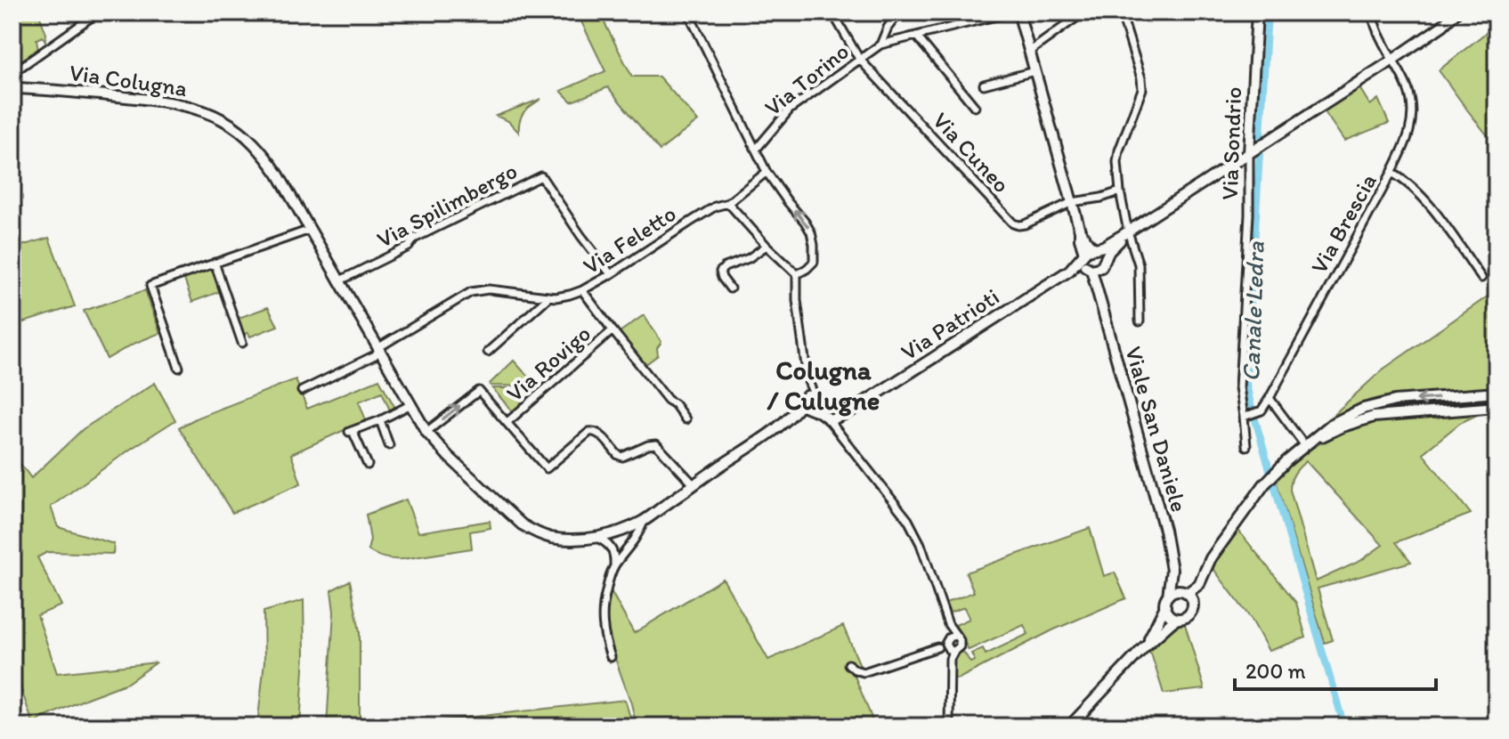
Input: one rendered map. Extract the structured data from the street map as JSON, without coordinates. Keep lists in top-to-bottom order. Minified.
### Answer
{"streets":{"street":["Via Torino","Via Colugna","Via Sondrio","Via Cuneo","Via Spilimbergo","Via Brescia","Via Feletto","Via Patrioti","Via Rovigo","Viale San Daniele"]},"crossings":[["Via Torino","Via Cuneo"],["Via Colugna","Via Spilimbergo"],["Via Colugna","Via Feletto"],["Via Sondrio","Via Brescia"],["Via Sondrio","Via Patrioti"],["Via Cuneo","Viale San Daniele"],["Via Spilimbergo","Via Feletto"],["Via Brescia","Via Patrioti"],["Via Feletto","Via Rovigo"],["Via Patrioti","Viale San Daniele"]],"districts":["Colugna / Culugne"],"water":["Canale Ledra"],"scale_bar":"200 m"}
